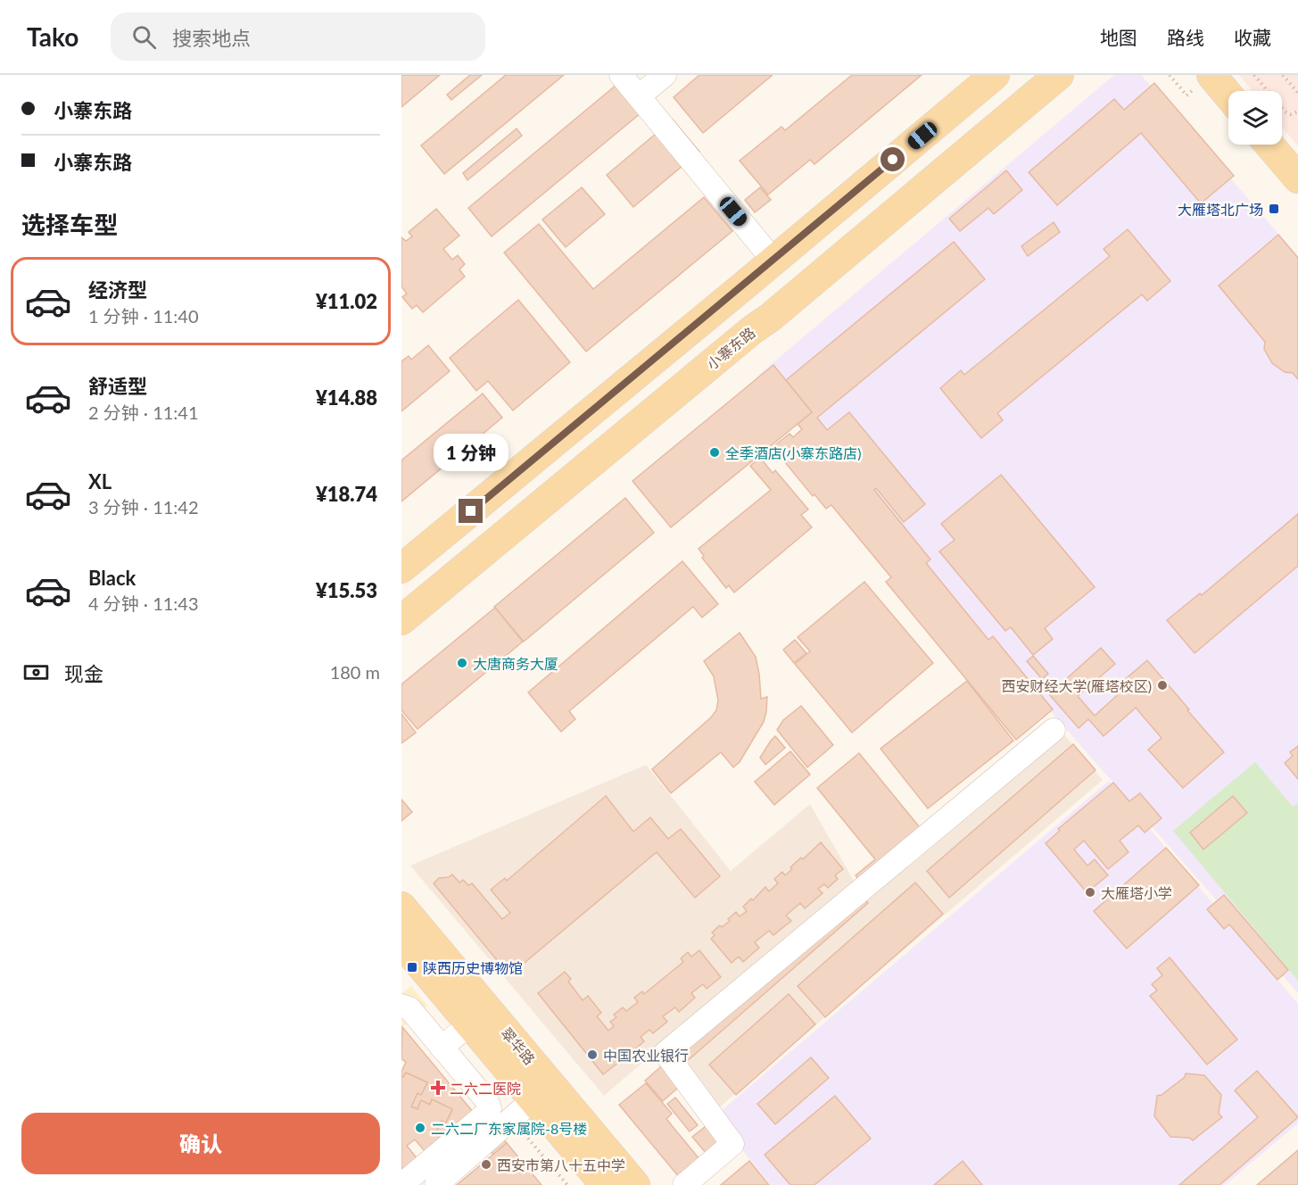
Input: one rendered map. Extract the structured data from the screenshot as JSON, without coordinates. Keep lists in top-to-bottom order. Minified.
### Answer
{"streets":{"main road":["小寨东路","翠华路"]},"places":{"transit":["大雁塔北广场","陕西历史博物馆"],"other":["全季酒店(小寨东路店)","大唐商务大厦","西安财经大学(雁塔校区)","大雁塔小学","中国农业银行","二六二厂东家属院-8号楼","西安市第八十五中学"],"health":["二六二医院"]},"page":{"header":"Tako","search":"搜索地点","nav":["地图","路线","收藏"],"banner":["小寨东路","小寨东路"],"heading":"选择车型","list":[{"name":"经济型","note":"1 分钟 · 11:40","value":"¥11.02"},{"name":"舒适型","note":"2 分钟 · 11:41","value":"¥14.88"},{"name":"XL","note":"3 分钟 · 11:42","value":"¥18.74"},{"name":"Black","note":"4 分钟 · 11:43","value":"¥15.53"}],"bubble":"1 分钟","pay":["现金","180 m"],"buttons":"确认"}}
